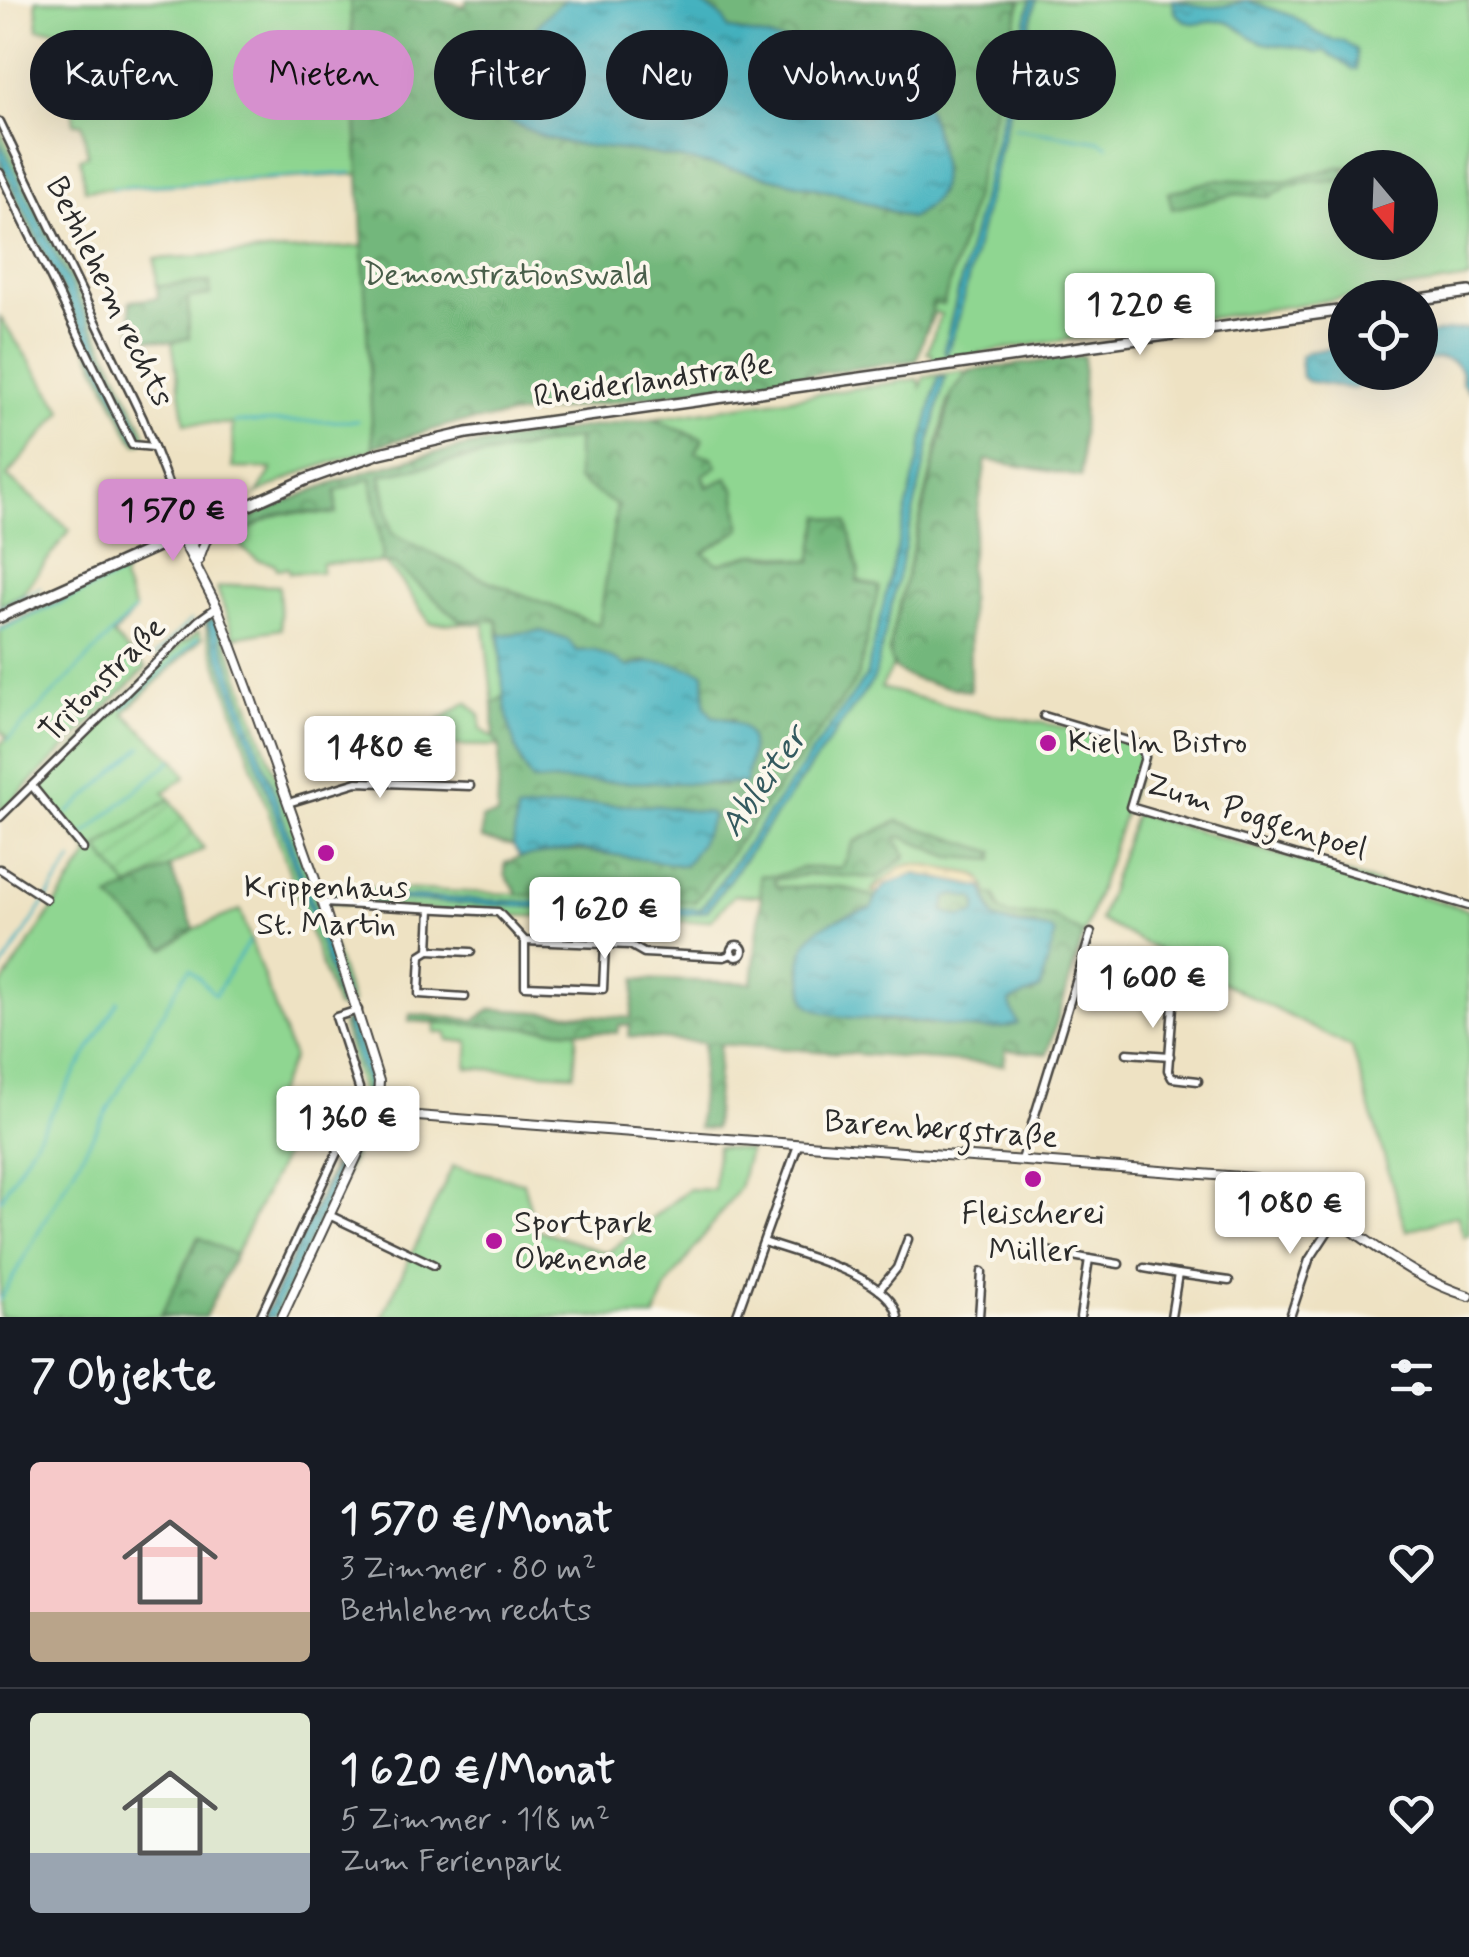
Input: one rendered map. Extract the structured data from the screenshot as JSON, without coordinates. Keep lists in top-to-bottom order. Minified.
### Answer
{"streets":{"main road":["Rheiderlandstraße"],"street":["Bethlehem rechts","Tritonstraße","Zum Poggenpoel","Barenbergstraße"]},"crossings":[["Bethlehem rechts","Rheiderlandstraße"],["Bethlehem rechts","Tritonstraße"],["Bethlehem rechts","Barenbergstraße"]],"water":["Ableiter"],"parks":["Demonstrationswald"],"places":["Kiel In Bistro","Krippenhaus St. Martin","Fleischerei Müller","Sportpark Obenende"],"north":"bottom","page":{"chip":["Kaufen","Mieten","Filter","Neu","Wohnung","Haus"],"price":["1 220 €","1 570 €","1 480 €","1 620 €","1 600 €","1 360 €","1 080 €"],"heading":"7 Objekte","list":[{"name":"1 570 €/Monat","note":"3 Zimmer · 80 m² · Bethlehem rechts"},{"name":"1 620 €/Monat","note":"5 Zimmer · 118 m² · Zum Ferienpark"}]}}
